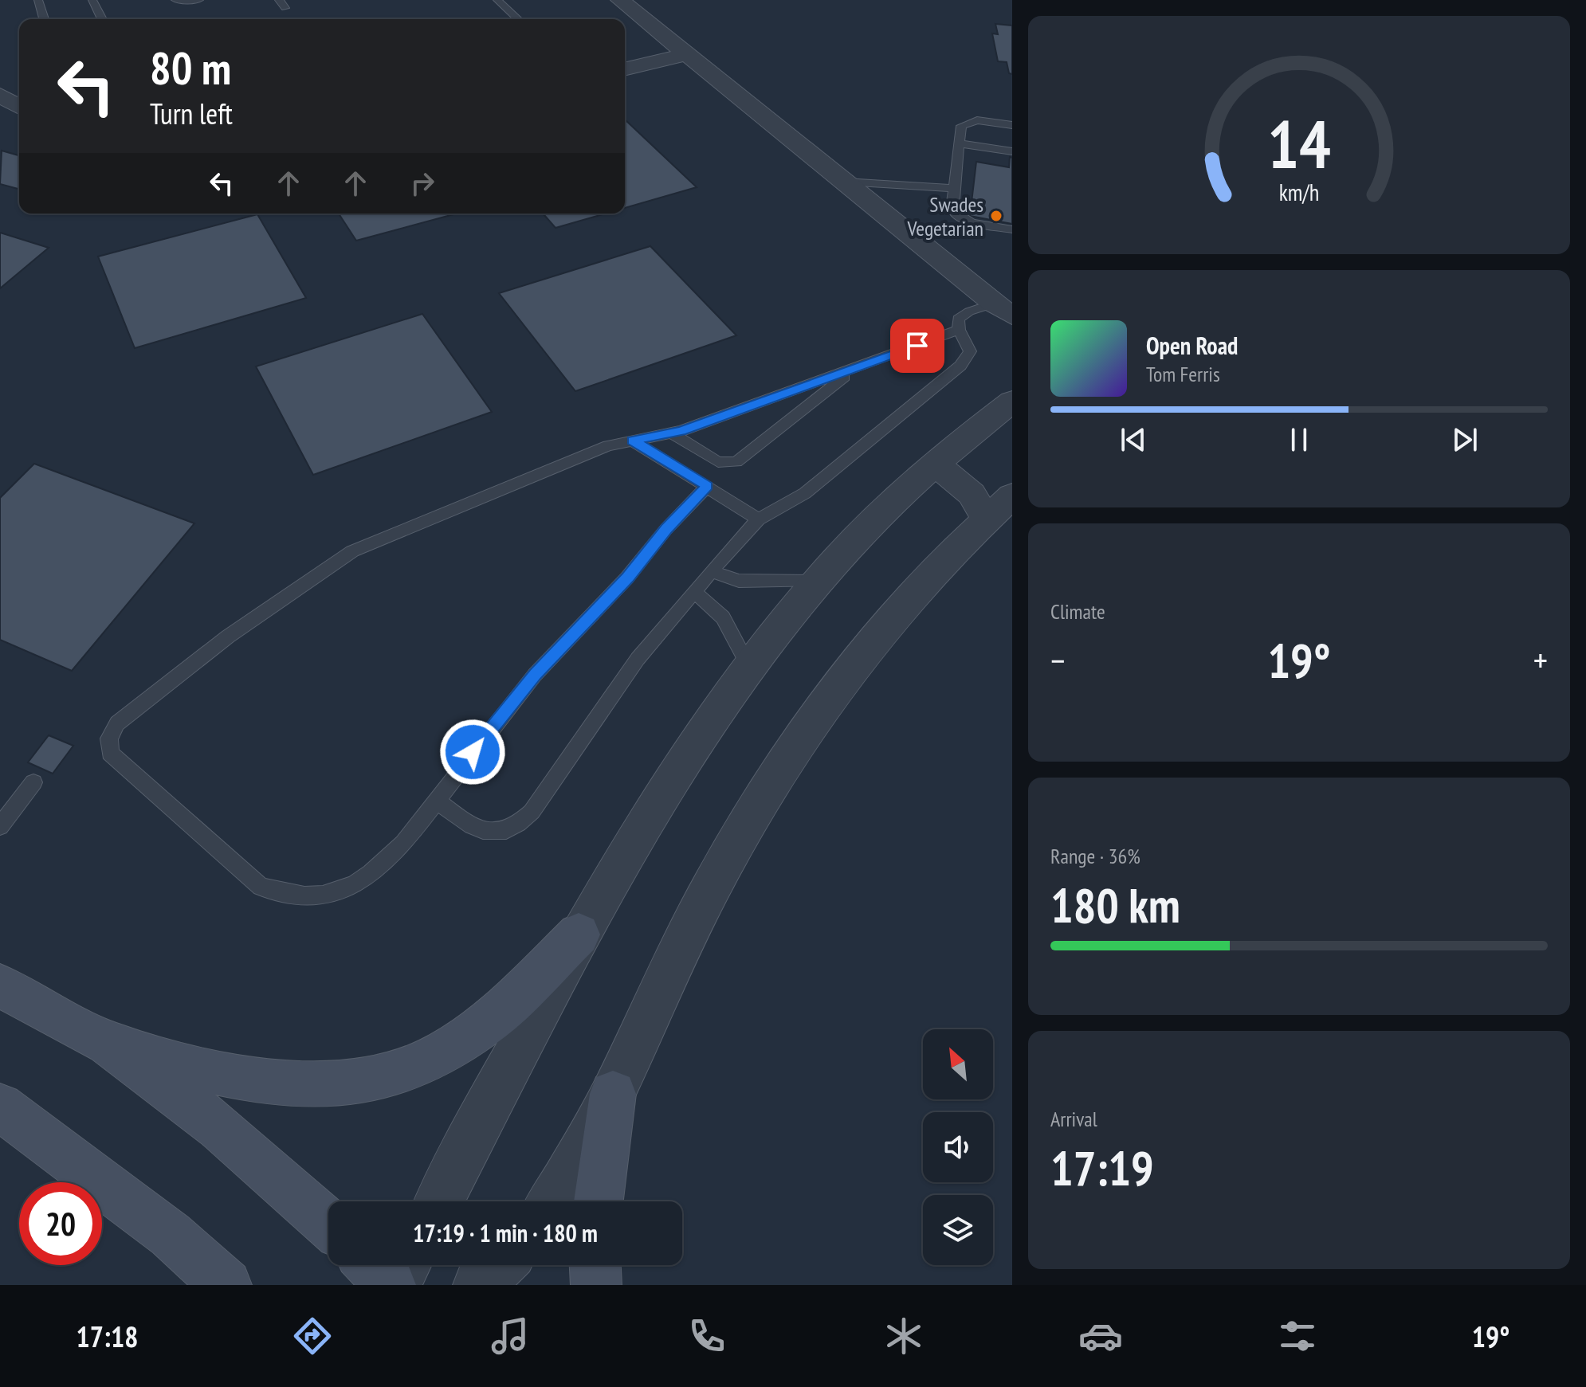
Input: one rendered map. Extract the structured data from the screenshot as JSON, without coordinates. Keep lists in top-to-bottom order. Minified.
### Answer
{"places":["Swades Vegetarian"],"north":"top left","page":{"turn":["80 m","Turn left"],"song":["Open Road","Tom Ferris"],"tile":["Climate",["Range · 36%","180 km"],["Arrival","17:19"]],"heat":["−","19°","+"],"limit":"20","trip":"17:19 · 1 min · 180 m","tabs":["17:18","19°"],"gauge":["14","km/h"]}}
